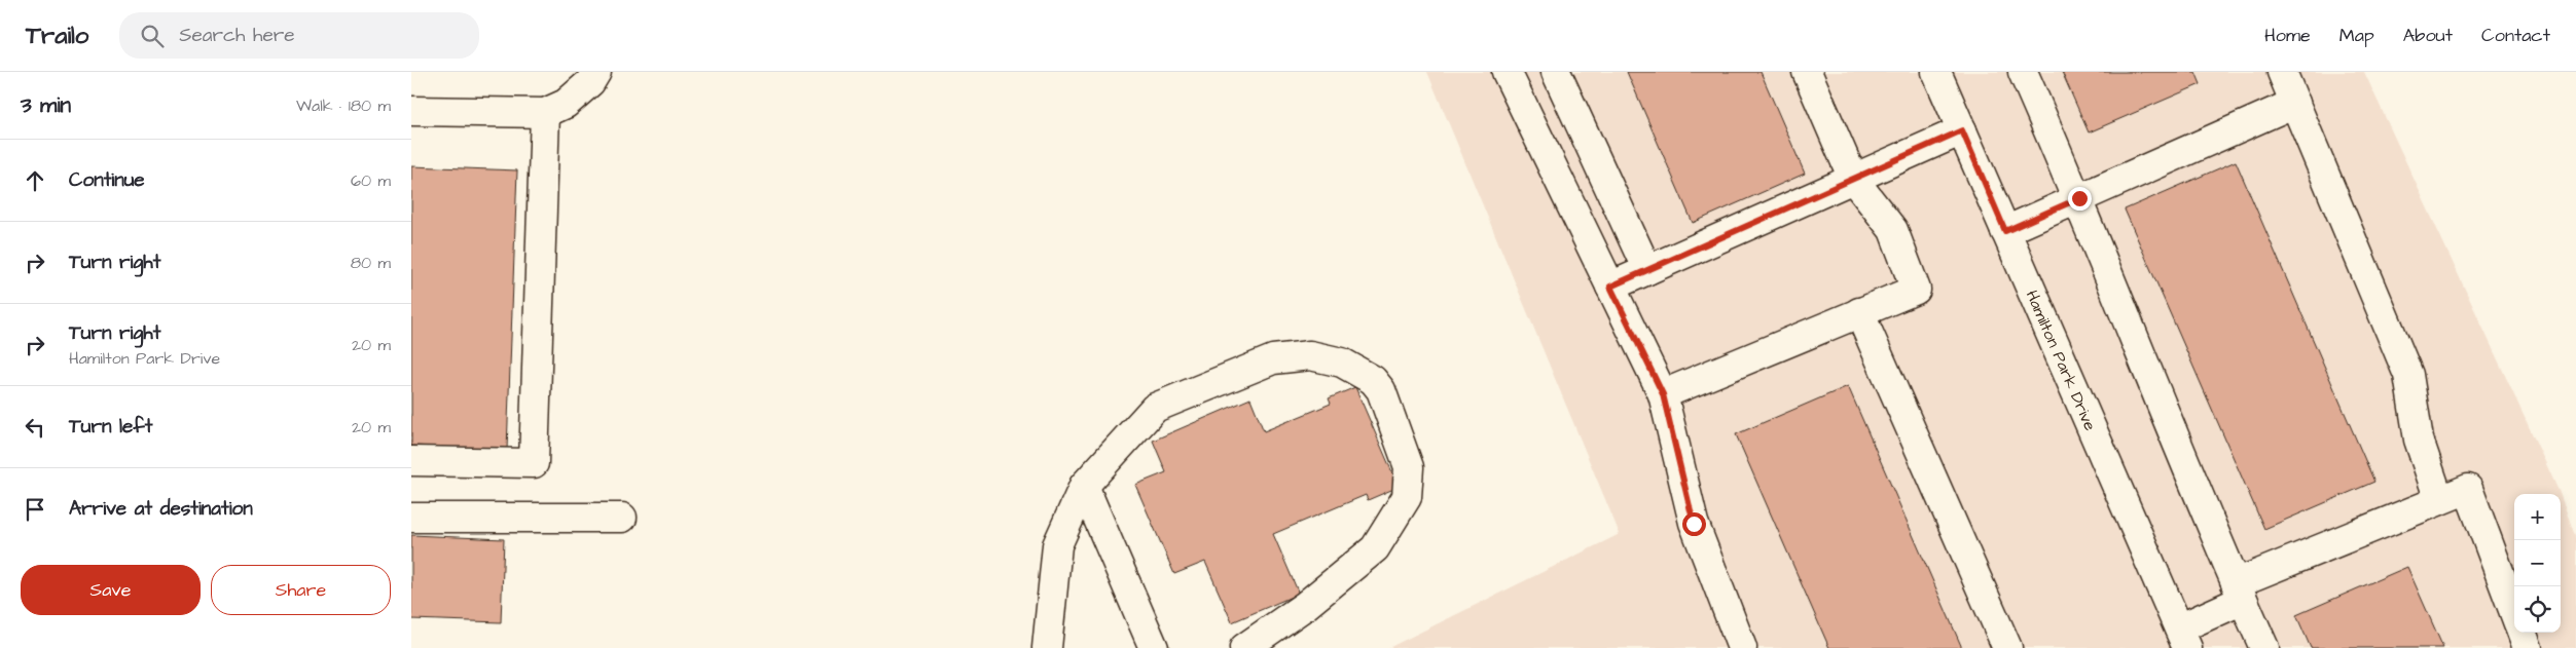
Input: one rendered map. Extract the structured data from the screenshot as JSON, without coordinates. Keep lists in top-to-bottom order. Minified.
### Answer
{"streets":{"street":["Hamilton Park Drive"]},"page":{"header":"Trailo","search":"Search here","nav":["Home","Map","About","Contact"],"heading":["3 min","Walk · 180 m"],"list":[["Continue","60 m"],["Turn right","80 m"],["Turn right","Hamilton Park Drive","20 m"],["Turn left","20 m"],"Arrive at destination"],"map_buttons":["+","−"],"buttons":["Save","Share"]}}
